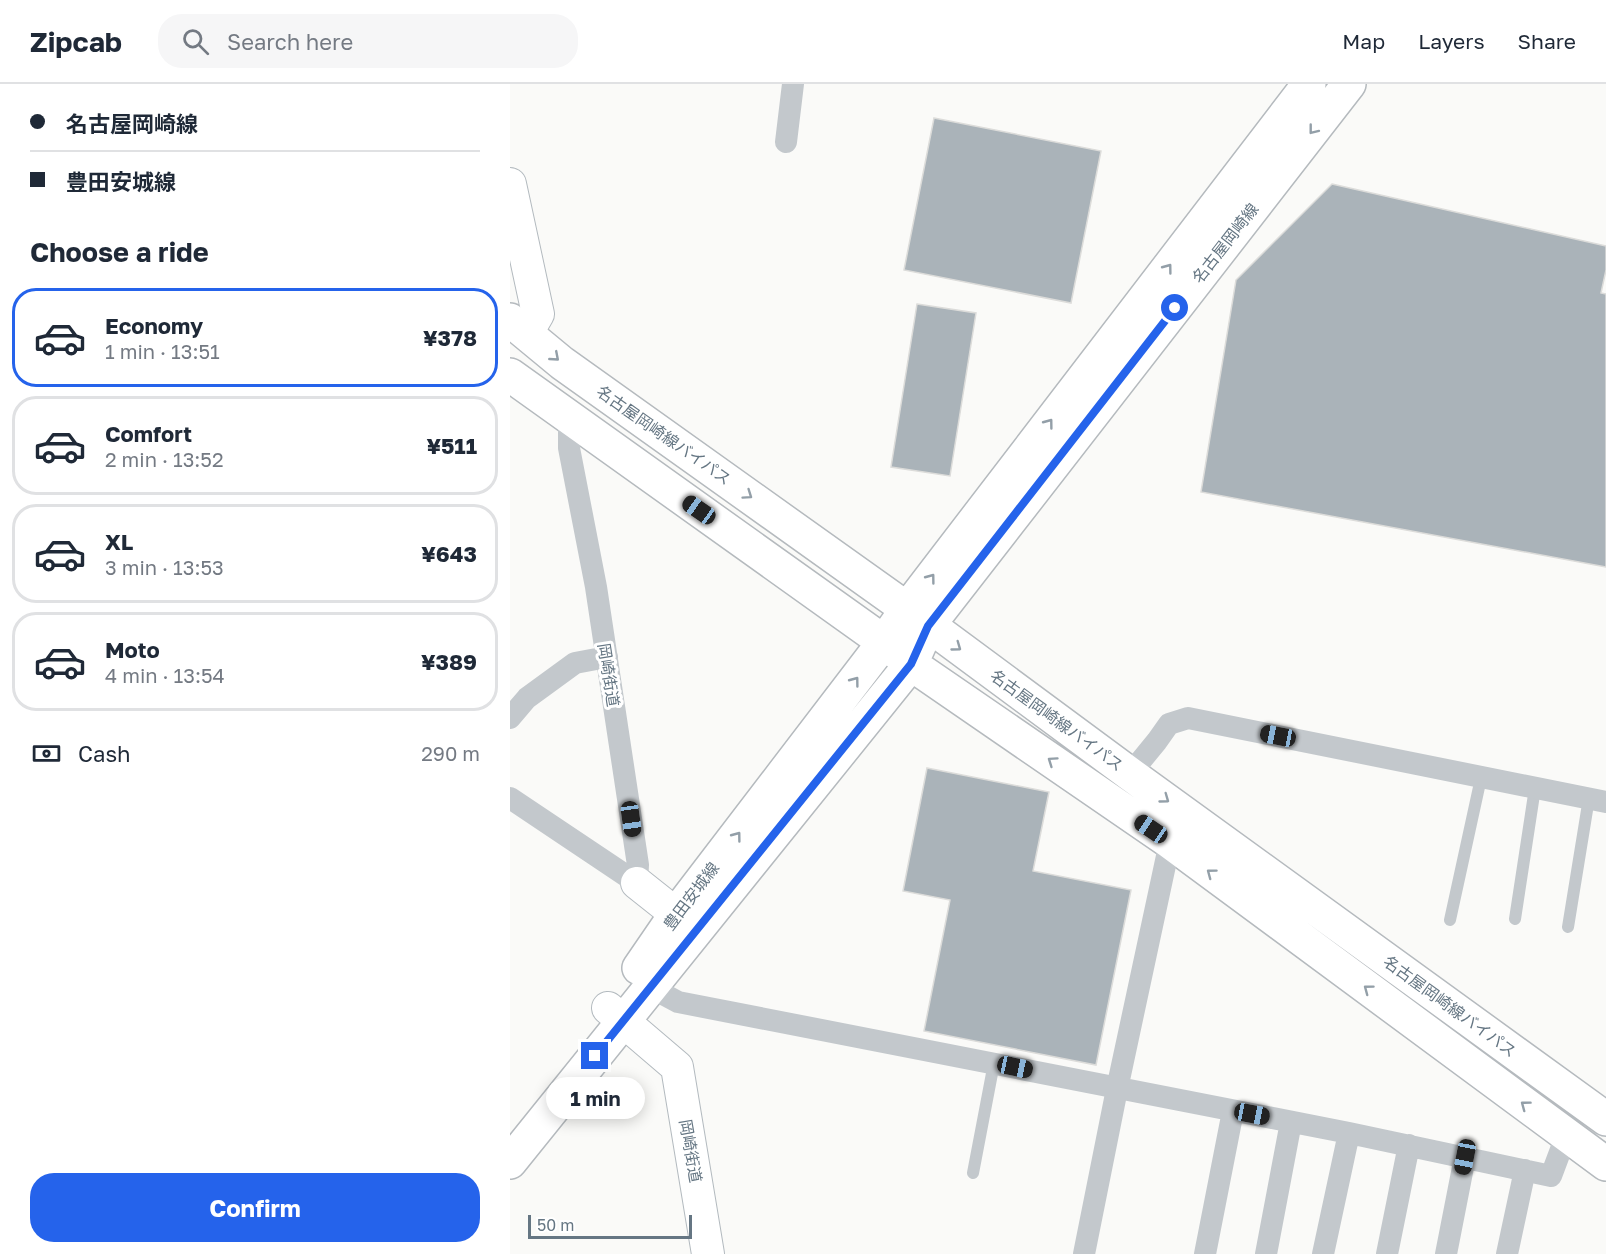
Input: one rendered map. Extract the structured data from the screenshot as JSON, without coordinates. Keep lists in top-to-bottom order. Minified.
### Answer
{"streets":{"main road":["名古屋岡崎線","名古屋岡崎線バイパス","豊田安城線"],"street":["岡崎街道"]},"crossings":[["名古屋岡崎線","名古屋岡崎線バイパス"],["名古屋岡崎線","豊田安城線"],["岡崎街道","豊田安城線"]],"scale_bar":"50 m","page":{"header":"Zipcab","search":"Search here","nav":["Map","Layers","Share"],"banner":["名古屋岡崎線","豊田安城線"],"heading":"Choose a ride","list":[{"name":"Economy","note":"1 min · 13:51","value":"¥378"},{"name":"Comfort","note":"2 min · 13:52","value":"¥511"},{"name":"XL","note":"3 min · 13:53","value":"¥643"},{"name":"Moto","note":"4 min · 13:54","value":"¥389"}],"pay":["Cash","290 m"],"bubble":"1 min","buttons":"Confirm","scale":"50 m"}}
